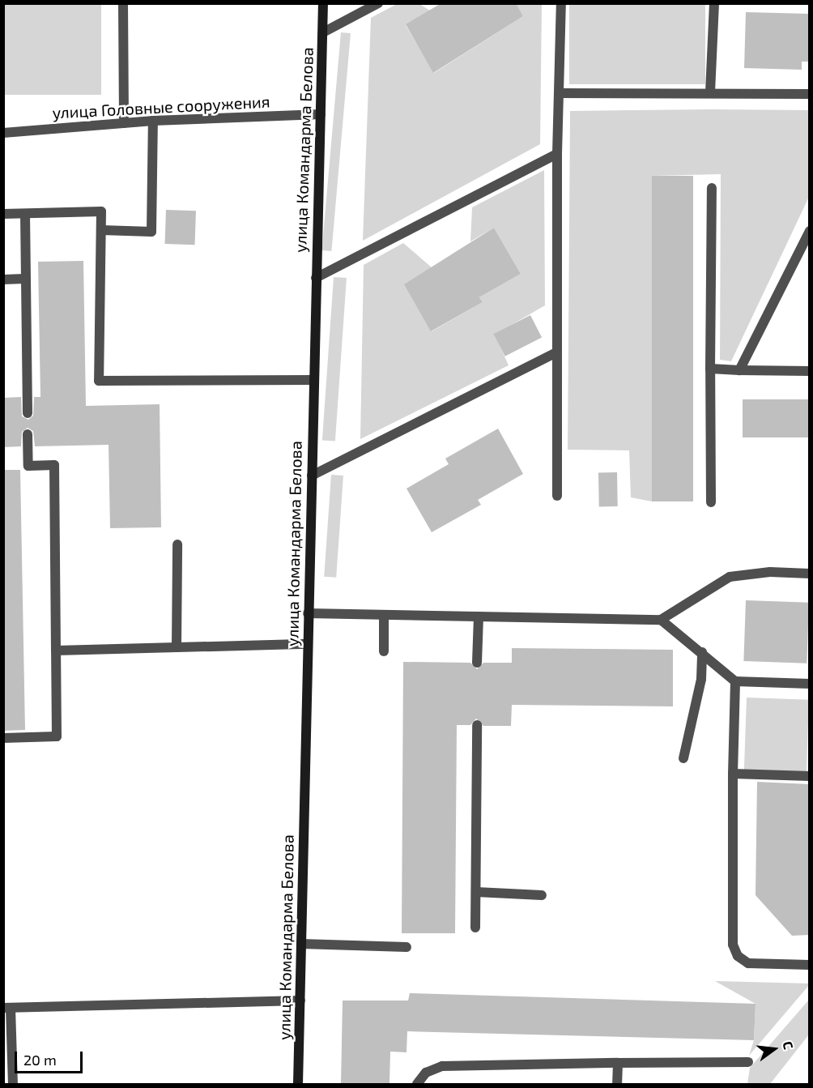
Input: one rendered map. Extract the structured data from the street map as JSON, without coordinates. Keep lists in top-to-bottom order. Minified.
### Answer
{"streets":{"main road":["улица Командарма Белова"],"street":["улица Головные сооружения"]},"crossings":[["улица Головные сооружения","улица Командарма Белова"]],"scale_bar":"20 m","north":"right"}
